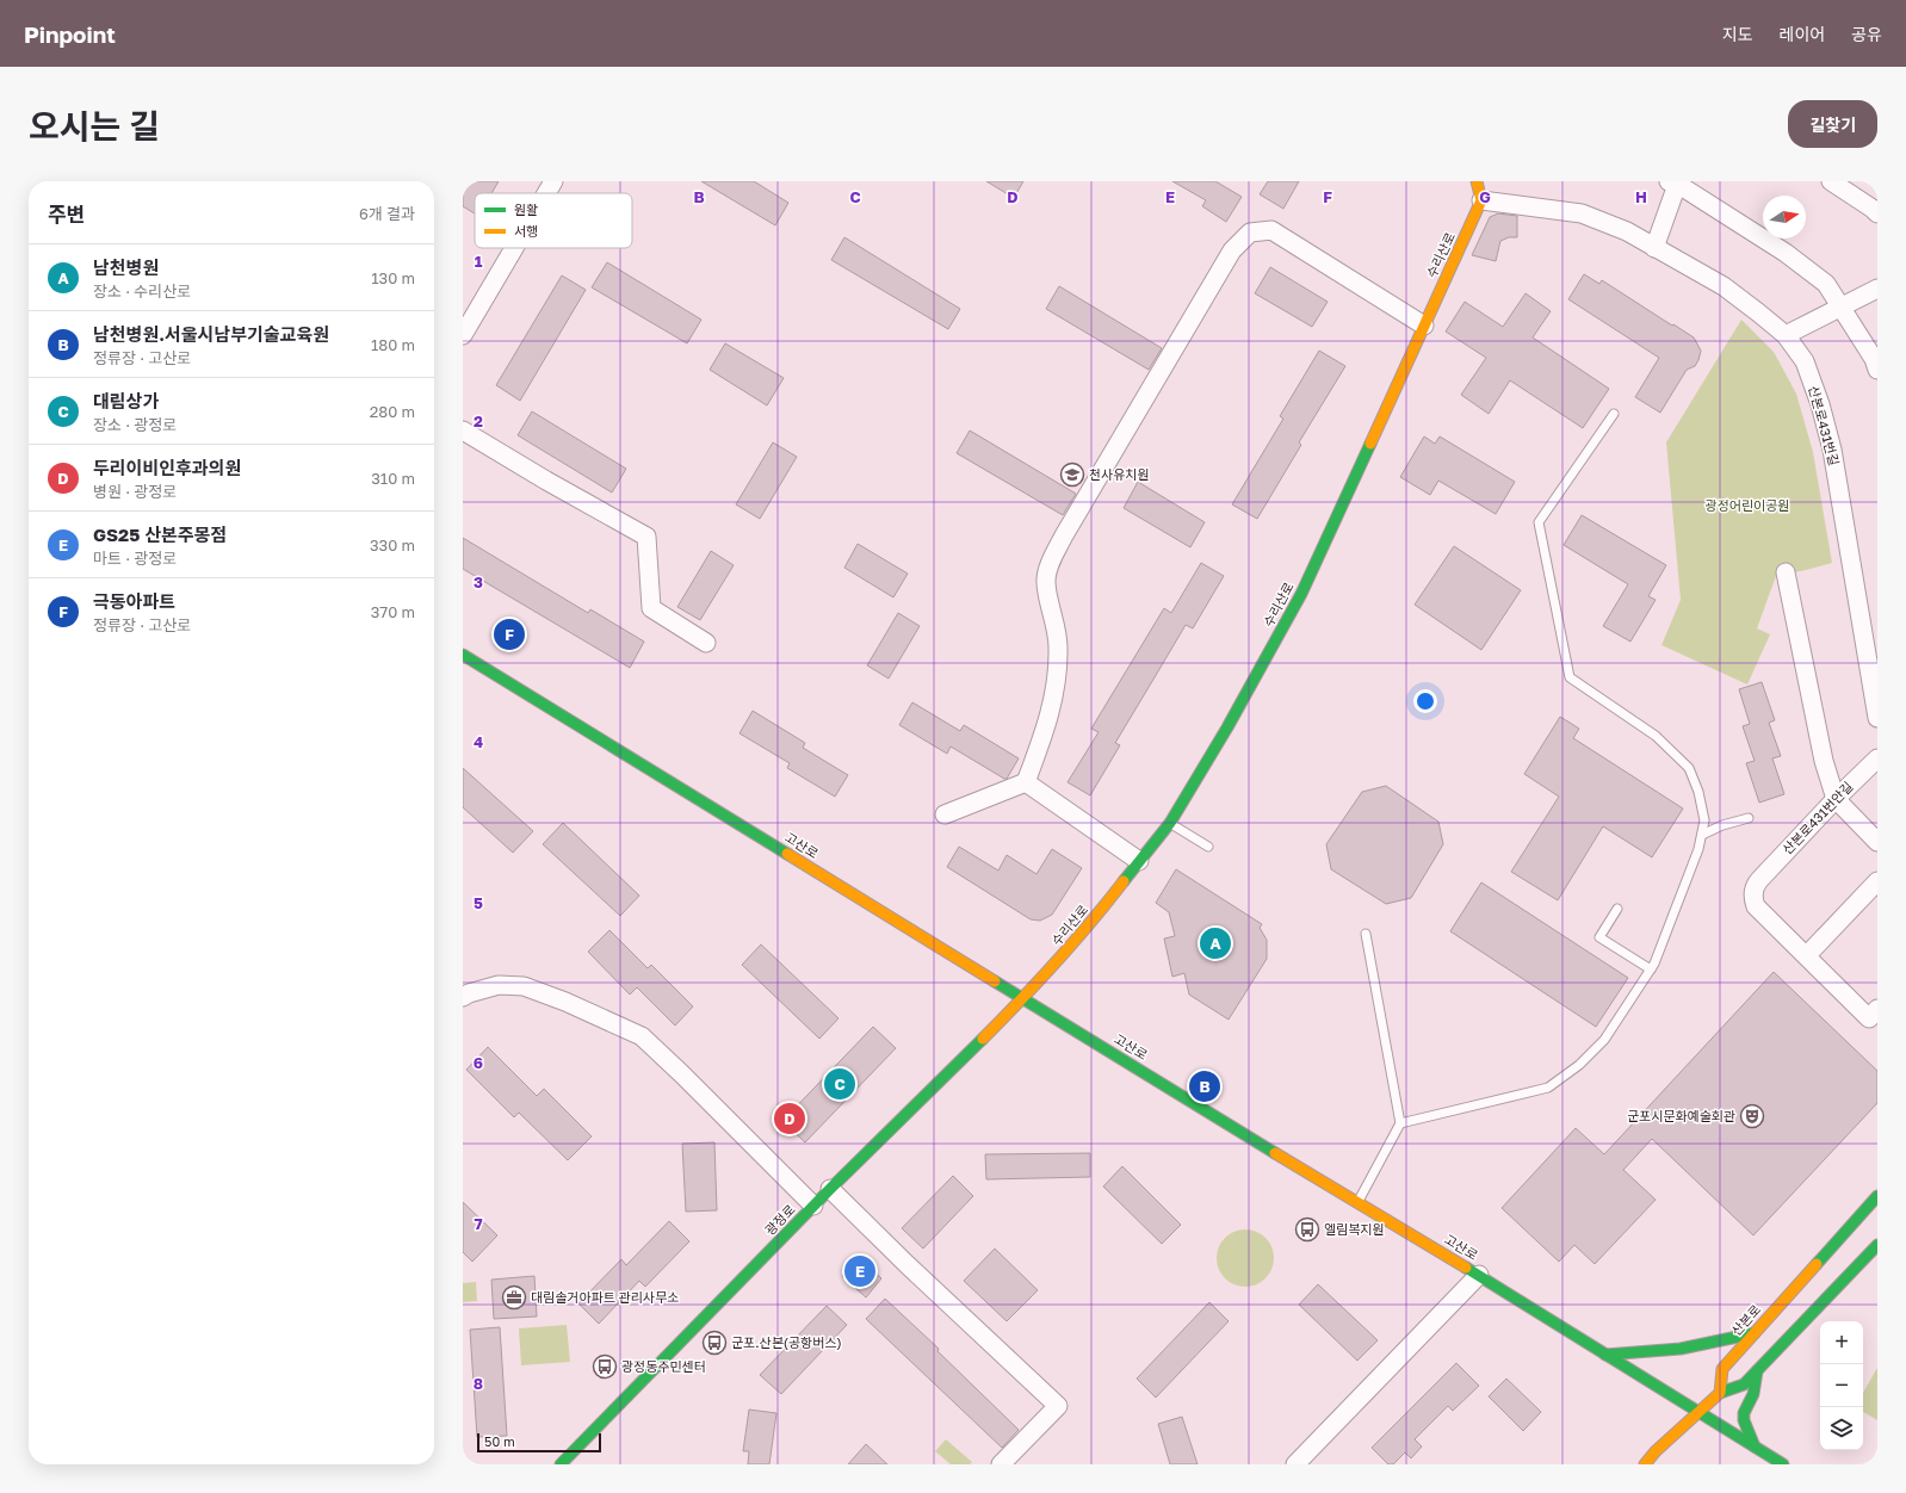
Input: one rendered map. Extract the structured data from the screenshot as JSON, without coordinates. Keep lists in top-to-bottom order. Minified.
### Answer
{"streets":{"street":["수리산로","산본로431번길","산본로431번안길","고산로","광정로","산본로"]},"crossings":[["수리산로","산본로431번길"],["수리산로","고산로"],["수리산로","광정로"],["고산로","광정로"]],"parks":["광정어린이공원"],"places":{"school or university":["천사유치원"],"theatre":["군포시문화예술회관"],"bus stop":["엘림복지원","군포.산본(공항버스)","광정동주민센터"],"office":["대림솔거아파트 관리사무소"]},"legend":["원활","서행"],"scale_bar":"50 m","north":"right","page":{"header":"Pinpoint","nav":["지도","레이어","공유"],"title":"오시는 길","buttons":"길찾기","heading":["주변","6개 결과"],"list":[{"mark":"A","name":"남천병원","note":"장소 · 수리산로","value":"130 m"},{"mark":"B","name":"남천병원.서울시남부기술교육원","note":"정류장 · 고산로","value":"180 m"},{"mark":"C","name":"대림상가","note":"장소 · 광정로","value":"280 m"},{"mark":"D","name":"두리이비인후과의원","note":"병원 · 광정로","value":"310 m"},{"mark":"E","name":"GS25 산본주몽점","note":"마트 · 광정로","value":"330 m"},{"mark":"F","name":"극동아파트","note":"정류장 · 고산로","value":"370 m"}],"pins":["F","A","C","B","D","E"],"map_buttons":["+","−"],"scale":"50 m"},"grid":{"columns":["B","C","D","E","F","G","H"],"rows":["1","2","3","4","5","6","7","8"]}}
